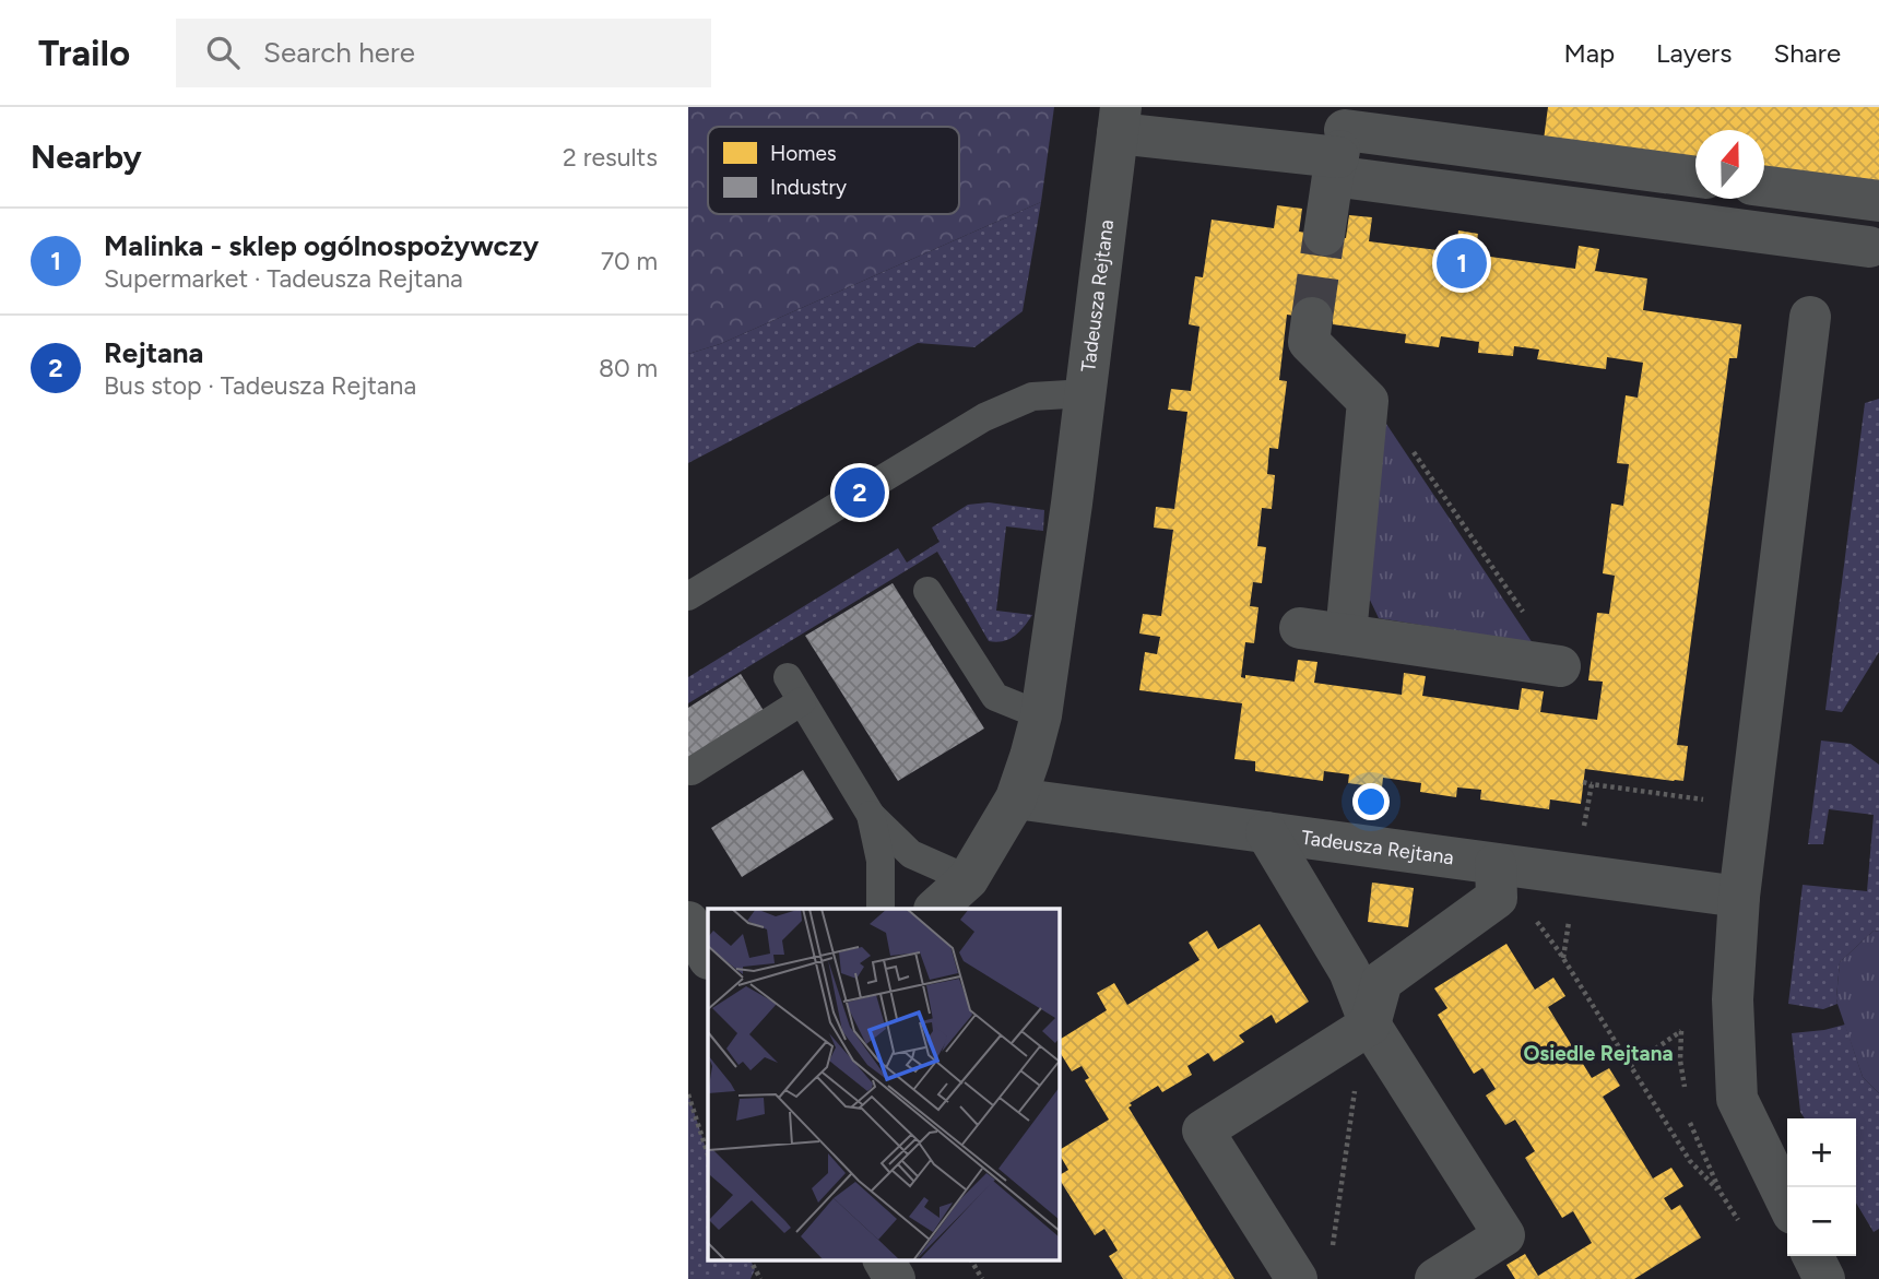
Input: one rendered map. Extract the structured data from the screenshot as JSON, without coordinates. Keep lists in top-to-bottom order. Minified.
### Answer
{"streets":{"street":["Tadeusza Rejtana"]},"districts":["Osiedle Rejtana"],"legend":["Homes","Industry"],"north":"top","page":{"header":"Trailo","search":"Search here","nav":["Map","Layers","Share"],"heading":["Nearby","2 results"],"list":[{"mark":"1","name":"Malinka - sklep ogólnospożywczy","note":"Supermarket · Tadeusza Rejtana","value":"70 m"},{"mark":"2","name":"Rejtana","note":"Bus stop · Tadeusza Rejtana","value":"80 m"}],"pins":["1","2"],"map_buttons":["+","−"]}}
